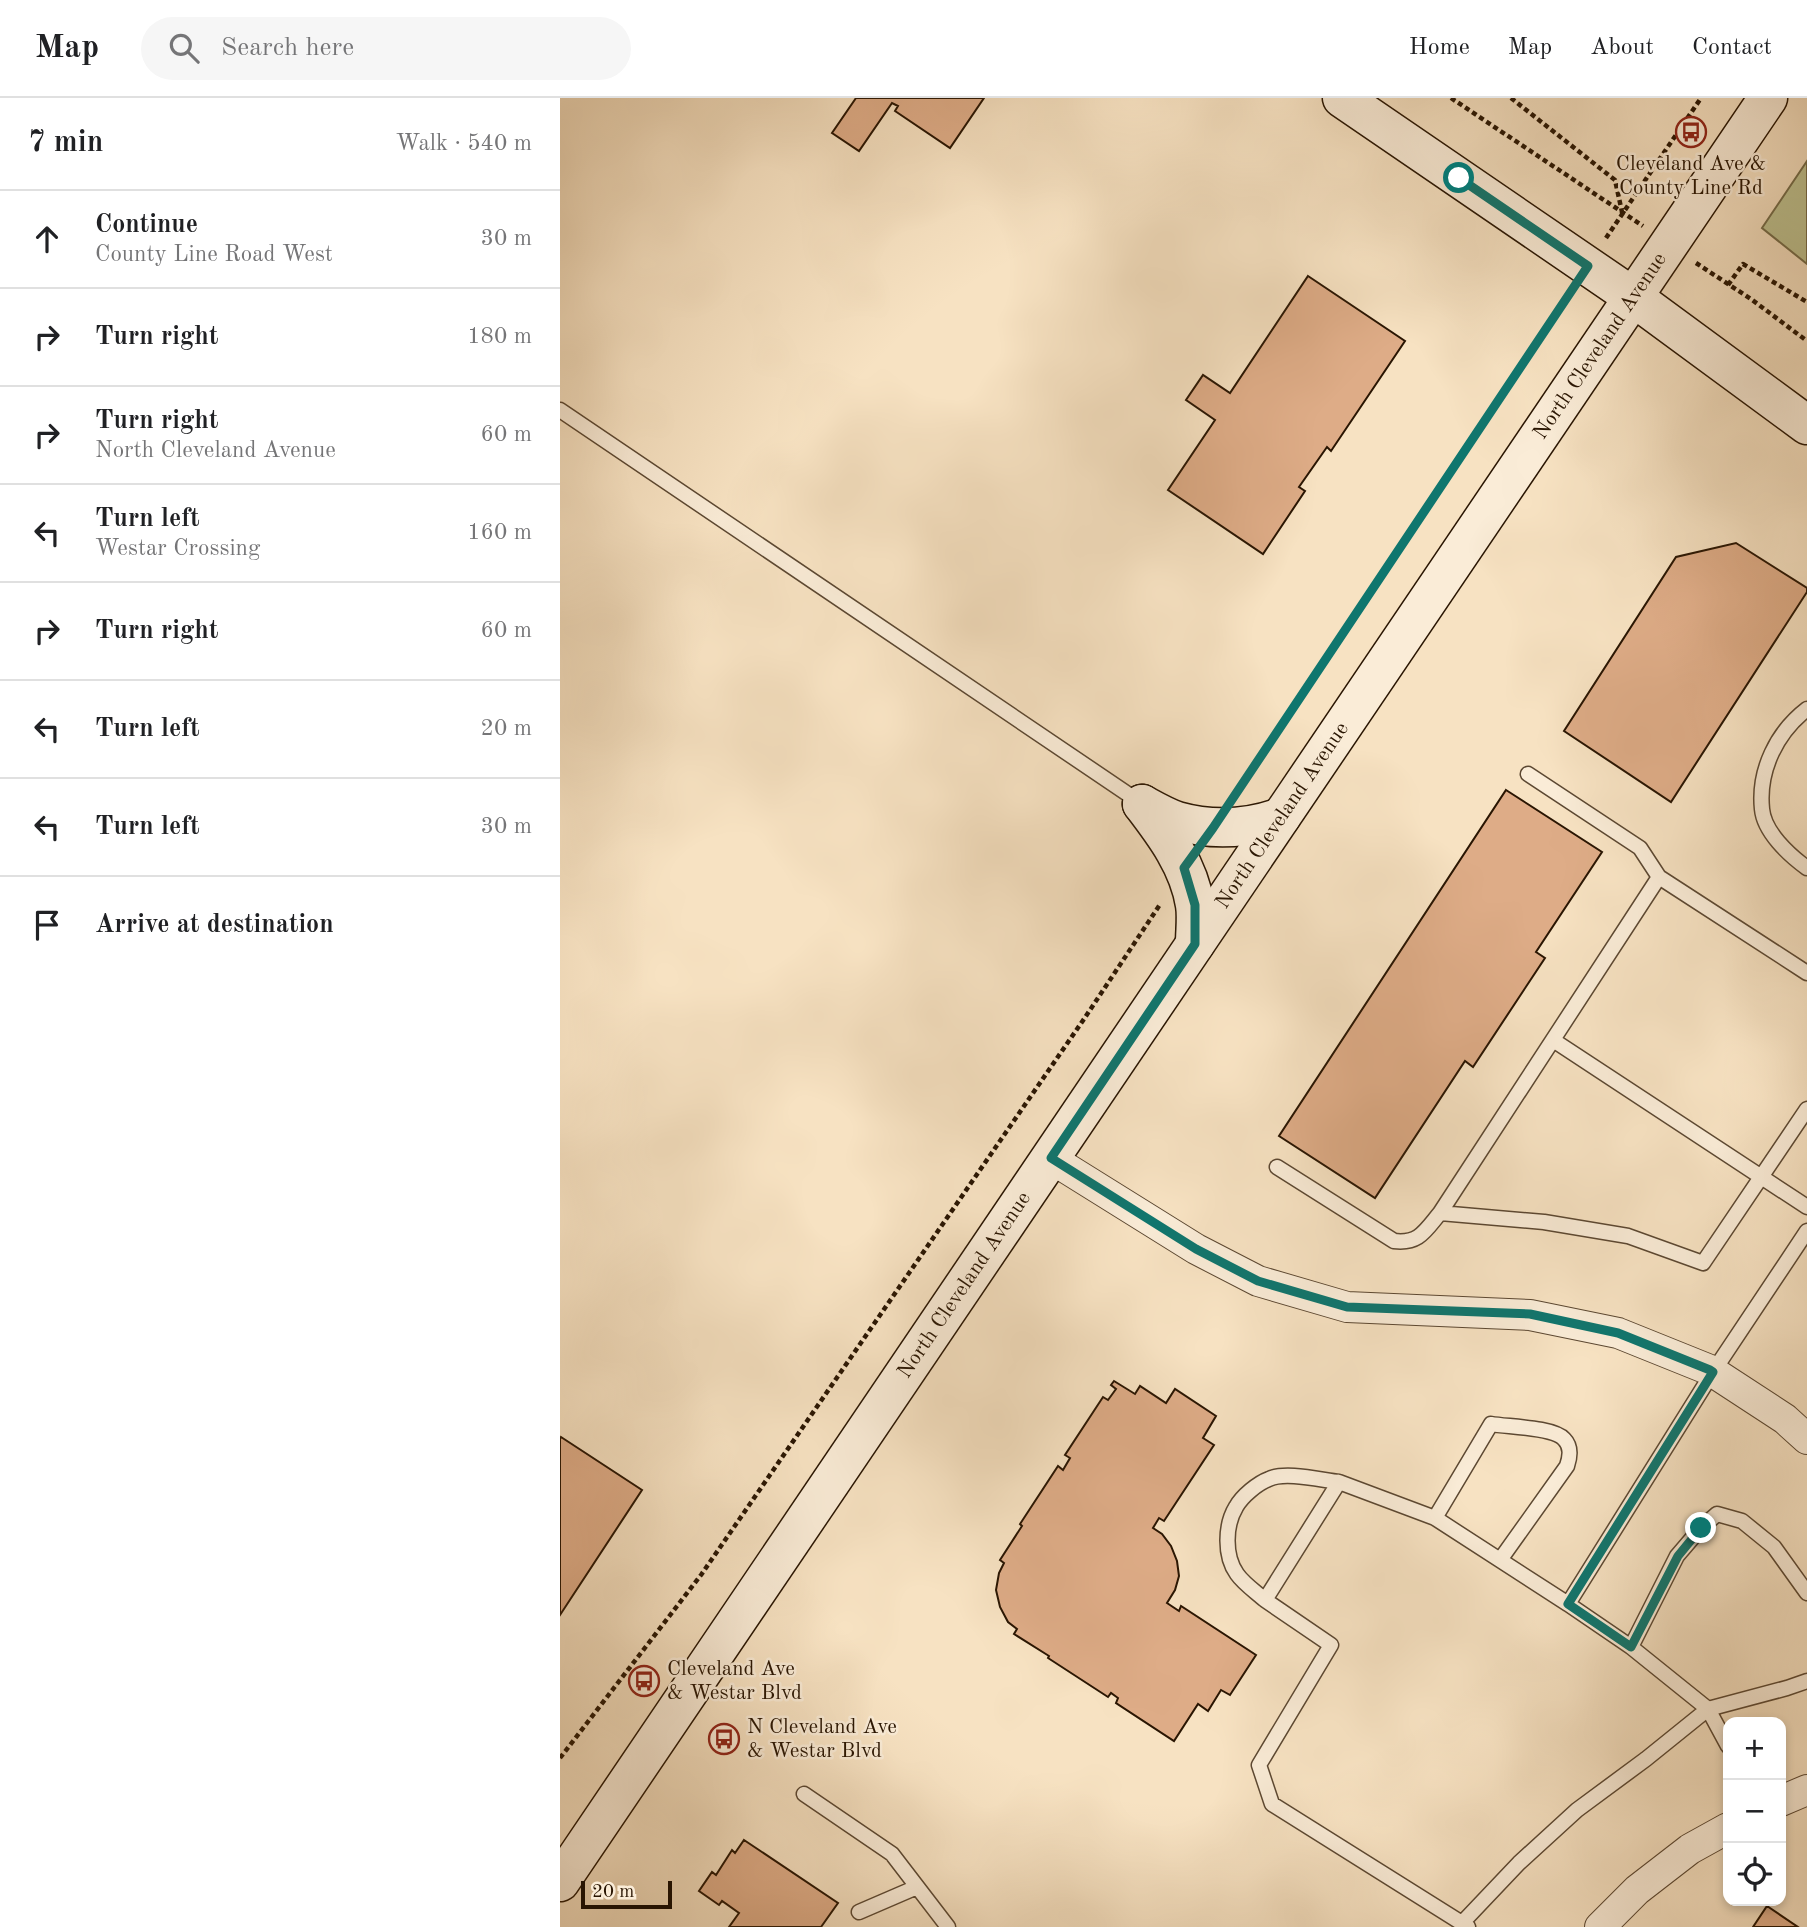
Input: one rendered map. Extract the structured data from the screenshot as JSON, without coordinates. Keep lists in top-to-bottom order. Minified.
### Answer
{"streets":{"main road":["North Cleveland Avenue"]},"places":{"bus stop":["Cleveland Ave & County Line Rd","Cleveland Ave & Westar Blvd","N Cleveland Ave & Westar Blvd"]},"scale_bar":"20 m","page":{"header":"Map","search":"Search here","nav":["Home","Map","About","Contact"],"heading":["7 min","Walk · 540 m"],"list":[["Continue","County Line Road West","30 m"],["Turn right","180 m"],["Turn right","North Cleveland Avenue","60 m"],["Turn left","Westar Crossing","160 m"],["Turn right","60 m"],["Turn left","20 m"],["Turn left","30 m"],"Arrive at destination"],"map_buttons":["+","−"],"scale":"20 m"}}
